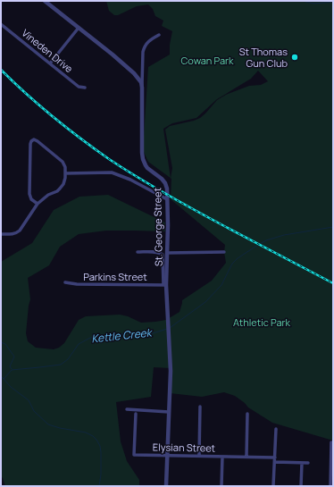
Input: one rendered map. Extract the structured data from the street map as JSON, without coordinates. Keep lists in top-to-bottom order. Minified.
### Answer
{"streets":{"street":["Vineden Drive","St. George Street","Parkins Street","Elysian Street"]},"crossings":[["St. George Street","Parkins Street"],["St. George Street","Elysian Street"]],"water":["Kettle Creek"],"parks":["Cowan Park","Athletic Park"],"places":["St Thomas Gun Club"]}
